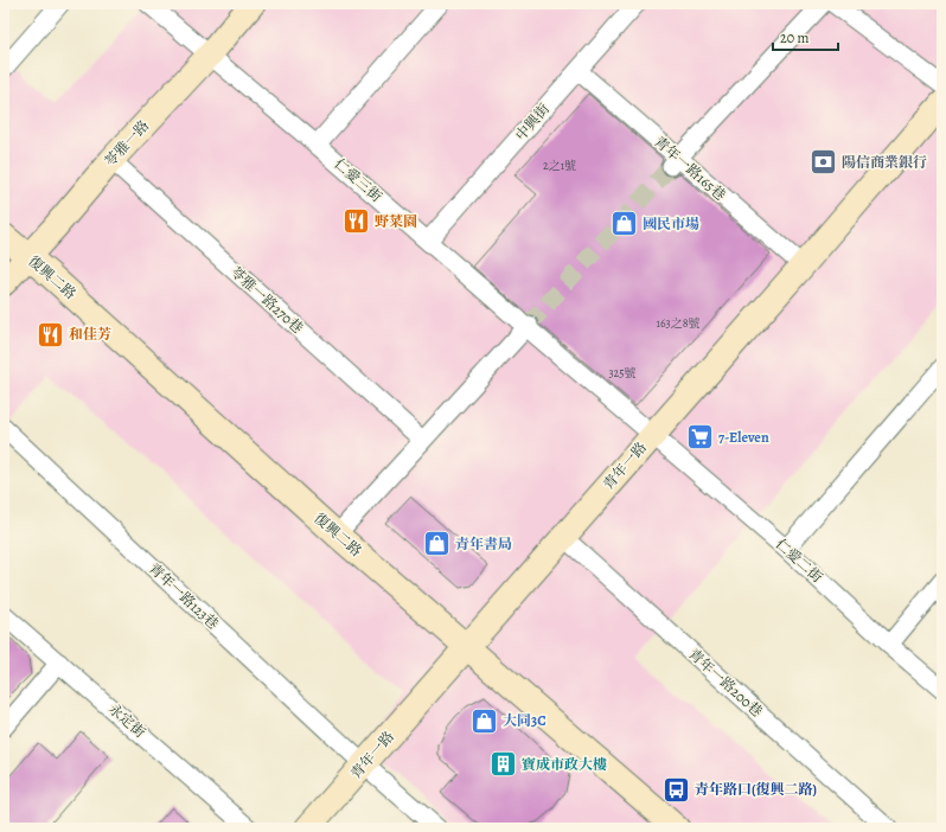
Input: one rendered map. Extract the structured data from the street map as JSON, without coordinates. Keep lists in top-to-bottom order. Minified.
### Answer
{"streets":{"street":["中興街","苓雅一路","青年一路165巷","仁愛三街","復興二路","苓雅一路270巷","青年一路","仁愛二街","青年一路123巷","青年一路200巷","永定街"]},"crossings":[["中興街","青年一路165巷"],["中興街","仁愛三街"],["苓雅一路","仁愛三街"],["苓雅一路","復興二路"],["苓雅一路","苓雅一路270巷"],["青年一路165巷","青年一路"],["仁愛三街","青年一路"],["仁愛三街","仁愛二街"],["復興二路","青年一路"],["青年一路","仁愛二街"],["青年一路","青年一路123巷"],["青年一路","青年一路200巷"]],"places":{"bank":["陽信商業銀行"],"restaurant":["野菜園","和佳芳"],"shop":["國民市場","青年書局","大同3C"],"supermarket":["7-Eleven"],"building":["寶成市政大樓"],"bus stop":["青年路口(復興二路)"]},"house_numbers":["2之1號","163之8號","325號"],"scale_bar":"20 m"}
